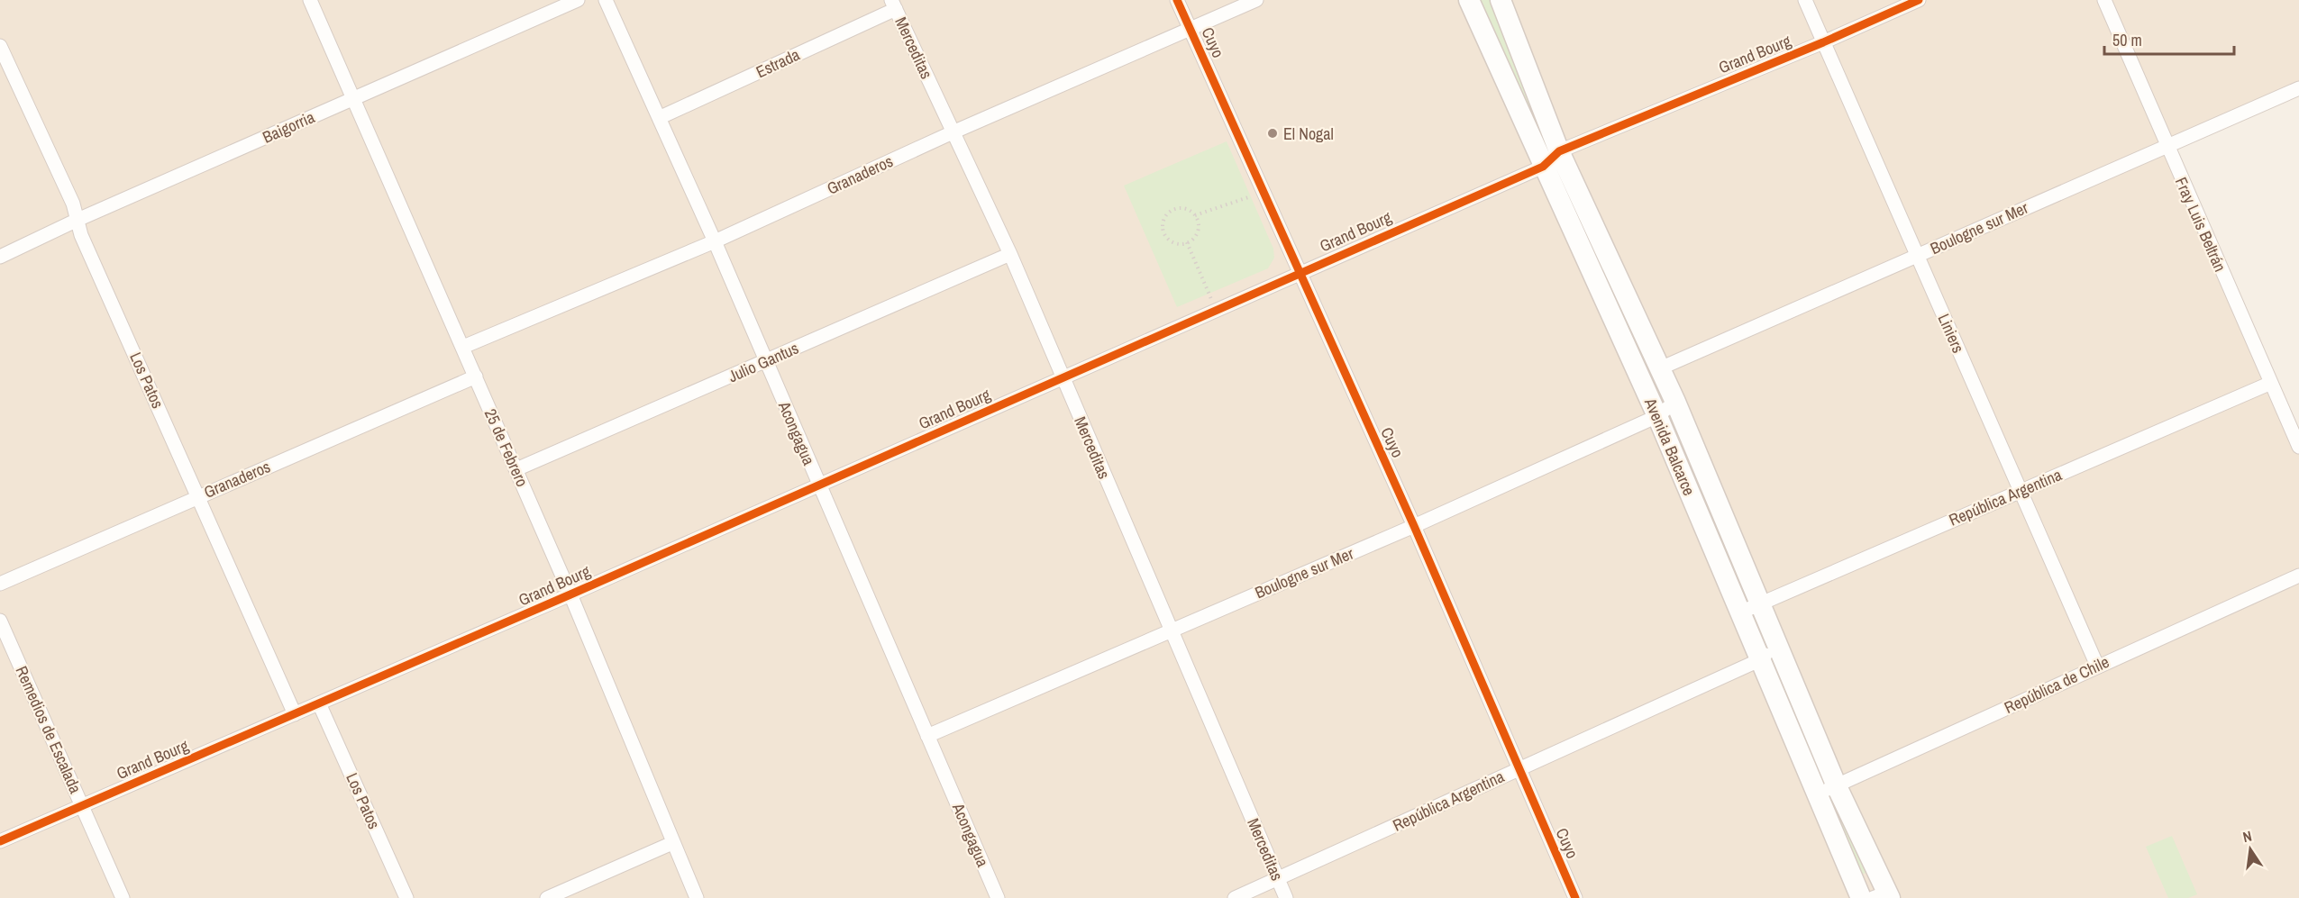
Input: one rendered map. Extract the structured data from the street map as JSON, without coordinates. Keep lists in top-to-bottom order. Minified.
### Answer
{"streets":{"main road":["Avenida Balcarce"],"street":["Cuyo","Merceditas","Grand Bourg","Estrada","Baigorria","Granaderos","Fray Luis Beltrán","Boulogne sur Mer","Liniers","Julio Gantus","Los Patos","Acongagua","25 de Febrero","República Argentina","República de Chile","Remedios de Escalada"]},"crossings":[["Cuyo","Grand Bourg"],["Cuyo","Granaderos"],["Cuyo","Boulogne sur Mer"],["Cuyo","República Argentina"],["Merceditas","Grand Bourg"],["Merceditas","Estrada"],["Merceditas","Granaderos"],["Merceditas","Boulogne sur Mer"],["Merceditas","Julio Gantus"],["Merceditas","República Argentina"],["Grand Bourg","Liniers"],["Grand Bourg","Los Patos"],["Grand Bourg","Acongagua"],["Grand Bourg","Avenida Balcarce"],["Grand Bourg","25 de Febrero"],["Grand Bourg","Remedios de Escalada"],["Estrada","Acongagua"],["Baigorria","Los Patos"],["Baigorria","25 de Febrero"],["Granaderos","Los Patos"],["Granaderos","Acongagua"],["Granaderos","25 de Febrero"],["Fray Luis Beltrán","Boulogne sur Mer"],["Fray Luis Beltrán","República Argentina"],["Boulogne sur Mer","Liniers"],["Boulogne sur Mer","Acongagua"],["Boulogne sur Mer","Avenida Balcarce"],["Liniers","República Argentina"],["Liniers","República de Chile"],["Julio Gantus","Acongagua"],["Julio Gantus","25 de Febrero"],["Avenida Balcarce","República Argentina"],["Avenida Balcarce","República de Chile"]],"places":["El Nogal"],"scale_bar":"50 m","north":"top"}
